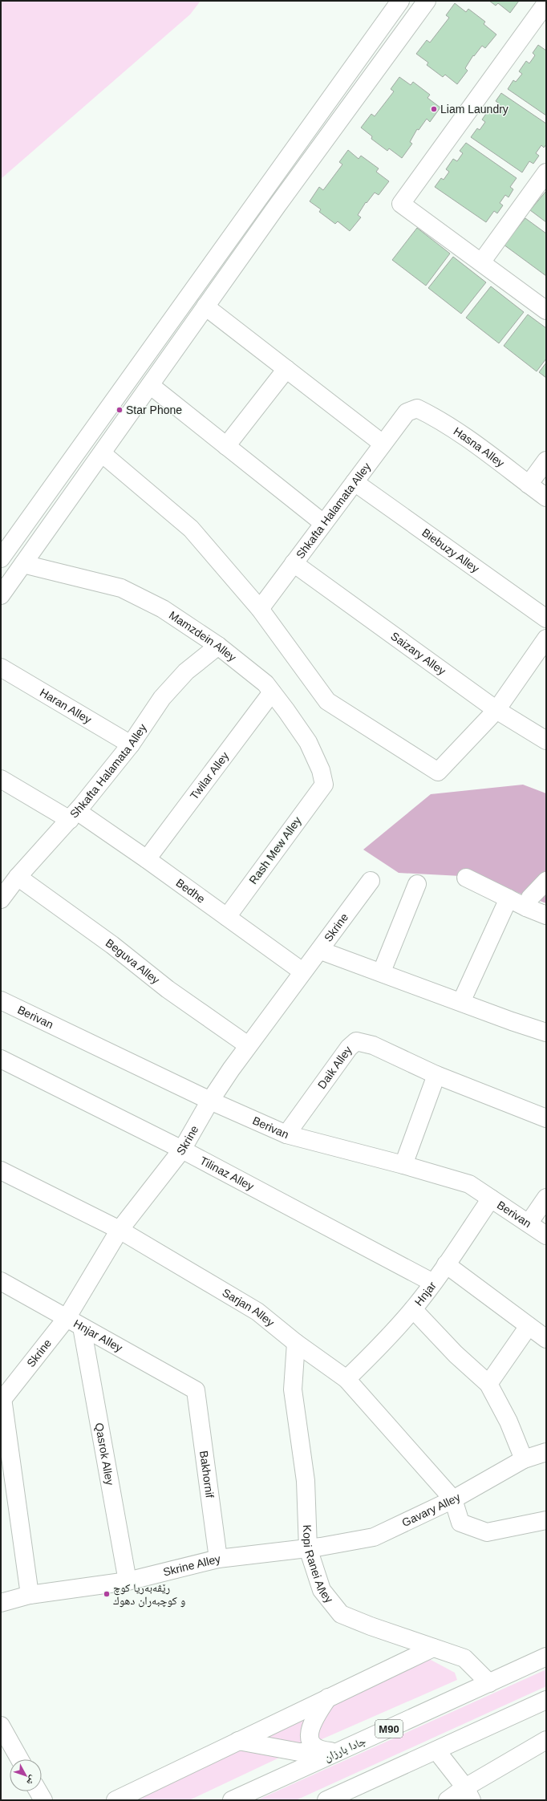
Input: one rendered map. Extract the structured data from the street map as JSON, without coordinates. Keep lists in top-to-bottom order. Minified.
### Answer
{"streets":{"main road":["Hasna Alley","Shkafta Halamata Alley","Biebuzy Alley","Mamzdein Alley","Saizary Alley","Haran Alley","Twilar Alley","Rash Mew Alley","Bedhe","Skrine","Beguva Alley","Berivan","Daik Alley","Tilinaz Alley","Hnjar","Sarjan Alley","Hnjar Alley","Qasrok Alley","Bakhornif","Gavary Alley","Kopi Ranei Alley","Skrine Alley","M90","جادا بارزان"]},"crossings":[["Hasna Alley","Shkafta Halamata Alley"],["Shkafta Halamata Alley","Biebuzy Alley"],["Shkafta Halamata Alley","Mamzdein Alley"],["Shkafta Halamata Alley","Saizary Alley"],["Shkafta Halamata Alley","Haran Alley"],["Shkafta Halamata Alley","Bedhe"],["Shkafta Halamata Alley","Beguva Alley"],["Mamzdein Alley","Twilar Alley"],["Mamzdein Alley","Rash Mew Alley"],["Twilar Alley","Bedhe"],["Rash Mew Alley","Bedhe"],["Bedhe","Skrine"],["Skrine","Beguva Alley"],["Skrine","Berivan"],["Skrine","Tilinaz Alley"],["Skrine","Sarjan Alley"],["Skrine","Hnjar Alley"],["Berivan","Daik Alley"],["Berivan","Hnjar"],["Tilinaz Alley","Hnjar"],["Hnjar","Sarjan Alley"],["Sarjan Alley","Gavary Alley"],["Sarjan Alley","Kopi Ranei Alley"],["Hnjar Alley","Qasrok Alley"],["Hnjar Alley","Bakhornif"],["Qasrok Alley","Skrine Alley"],["Bakhornif","Skrine Alley"],["Gavary Alley","Kopi Ranei Alley"],["Gavary Alley","Skrine Alley"],["Kopi Ranei Alley","Skrine Alley"],["Kopi Ranei Alley","جادا بارزان"]],"places":["Liam Laundry","Star Phone","رێڤه‌به‌ریا كوچ و كوچبه‌ران دهوك"],"north":"bottom right"}
